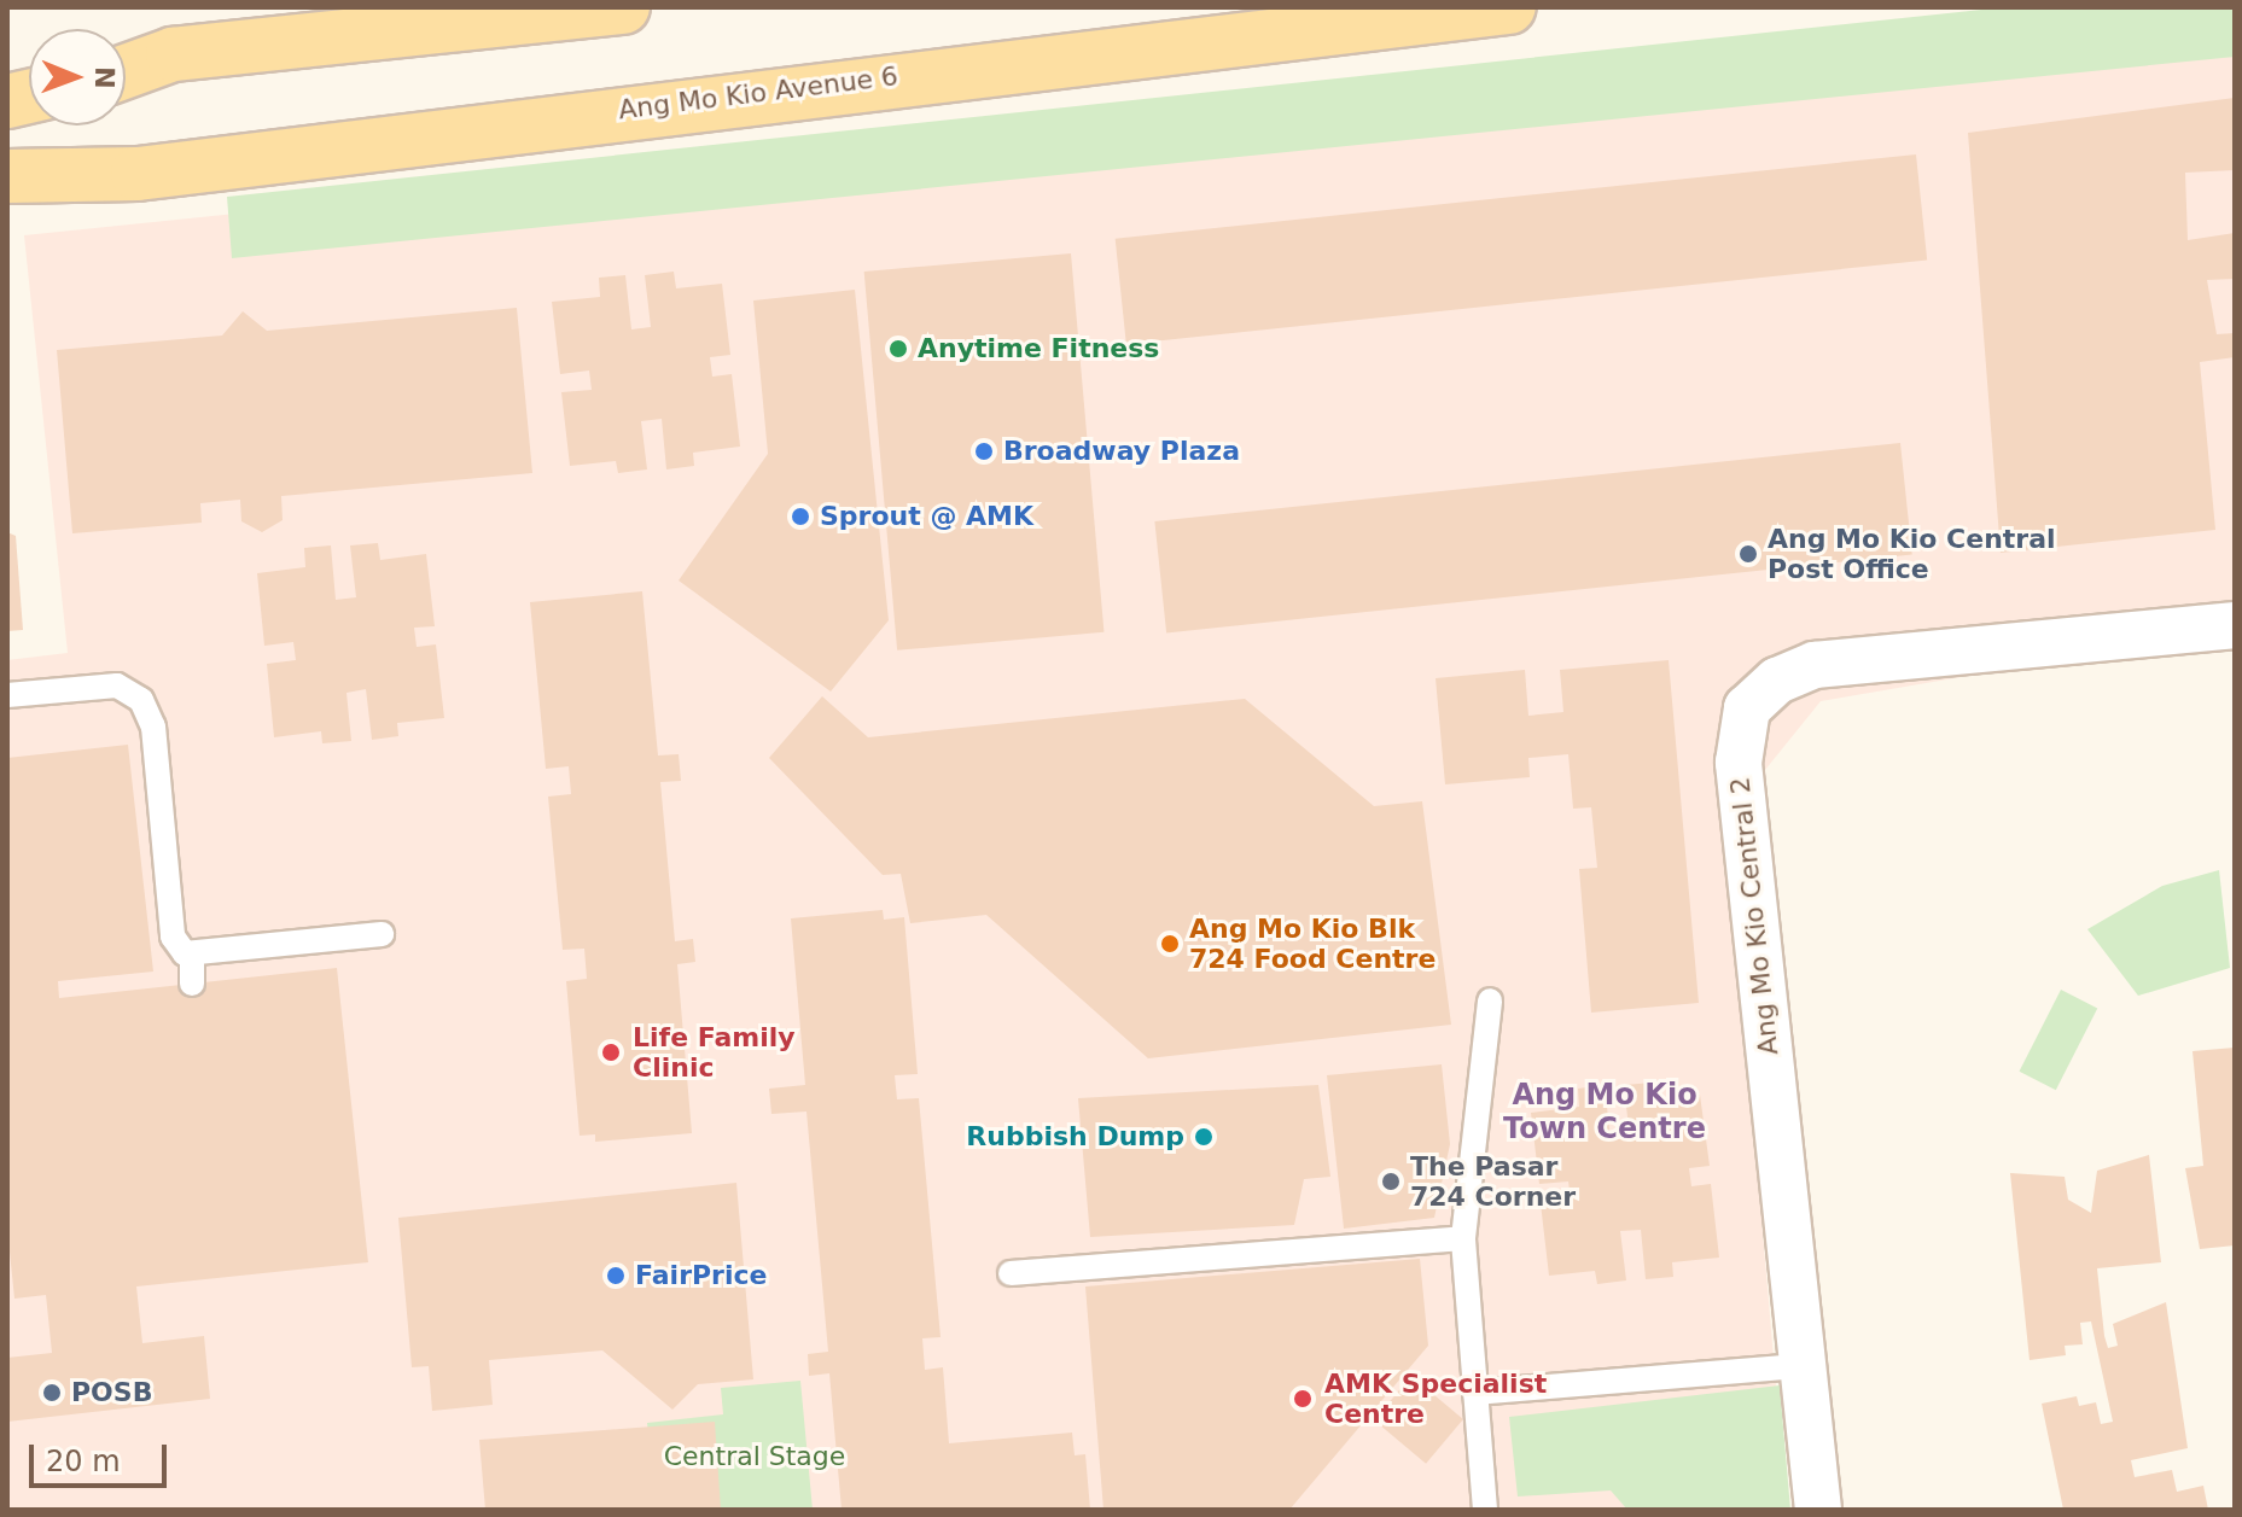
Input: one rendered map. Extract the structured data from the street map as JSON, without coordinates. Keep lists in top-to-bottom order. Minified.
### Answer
{"streets":{"main road":["Ang Mo Kio Avenue 6"],"street":["Ang Mo Kio Central 2"]},"districts":["Ang Mo Kio Town Centre"],"parks":["Central Stage"],"places":["Anytime Fitness","Broadway Plaza","Sprout @ AMK","Ang Mo Kio Central Post Office","Ang Mo Kio Blk 724 Food Centre","Life Family Clinic","Rubbish Dump","The Pasar 724 Corner","FairPrice","POSB","AMK Specialist Centre"],"scale_bar":"20 m","north":"right"}
